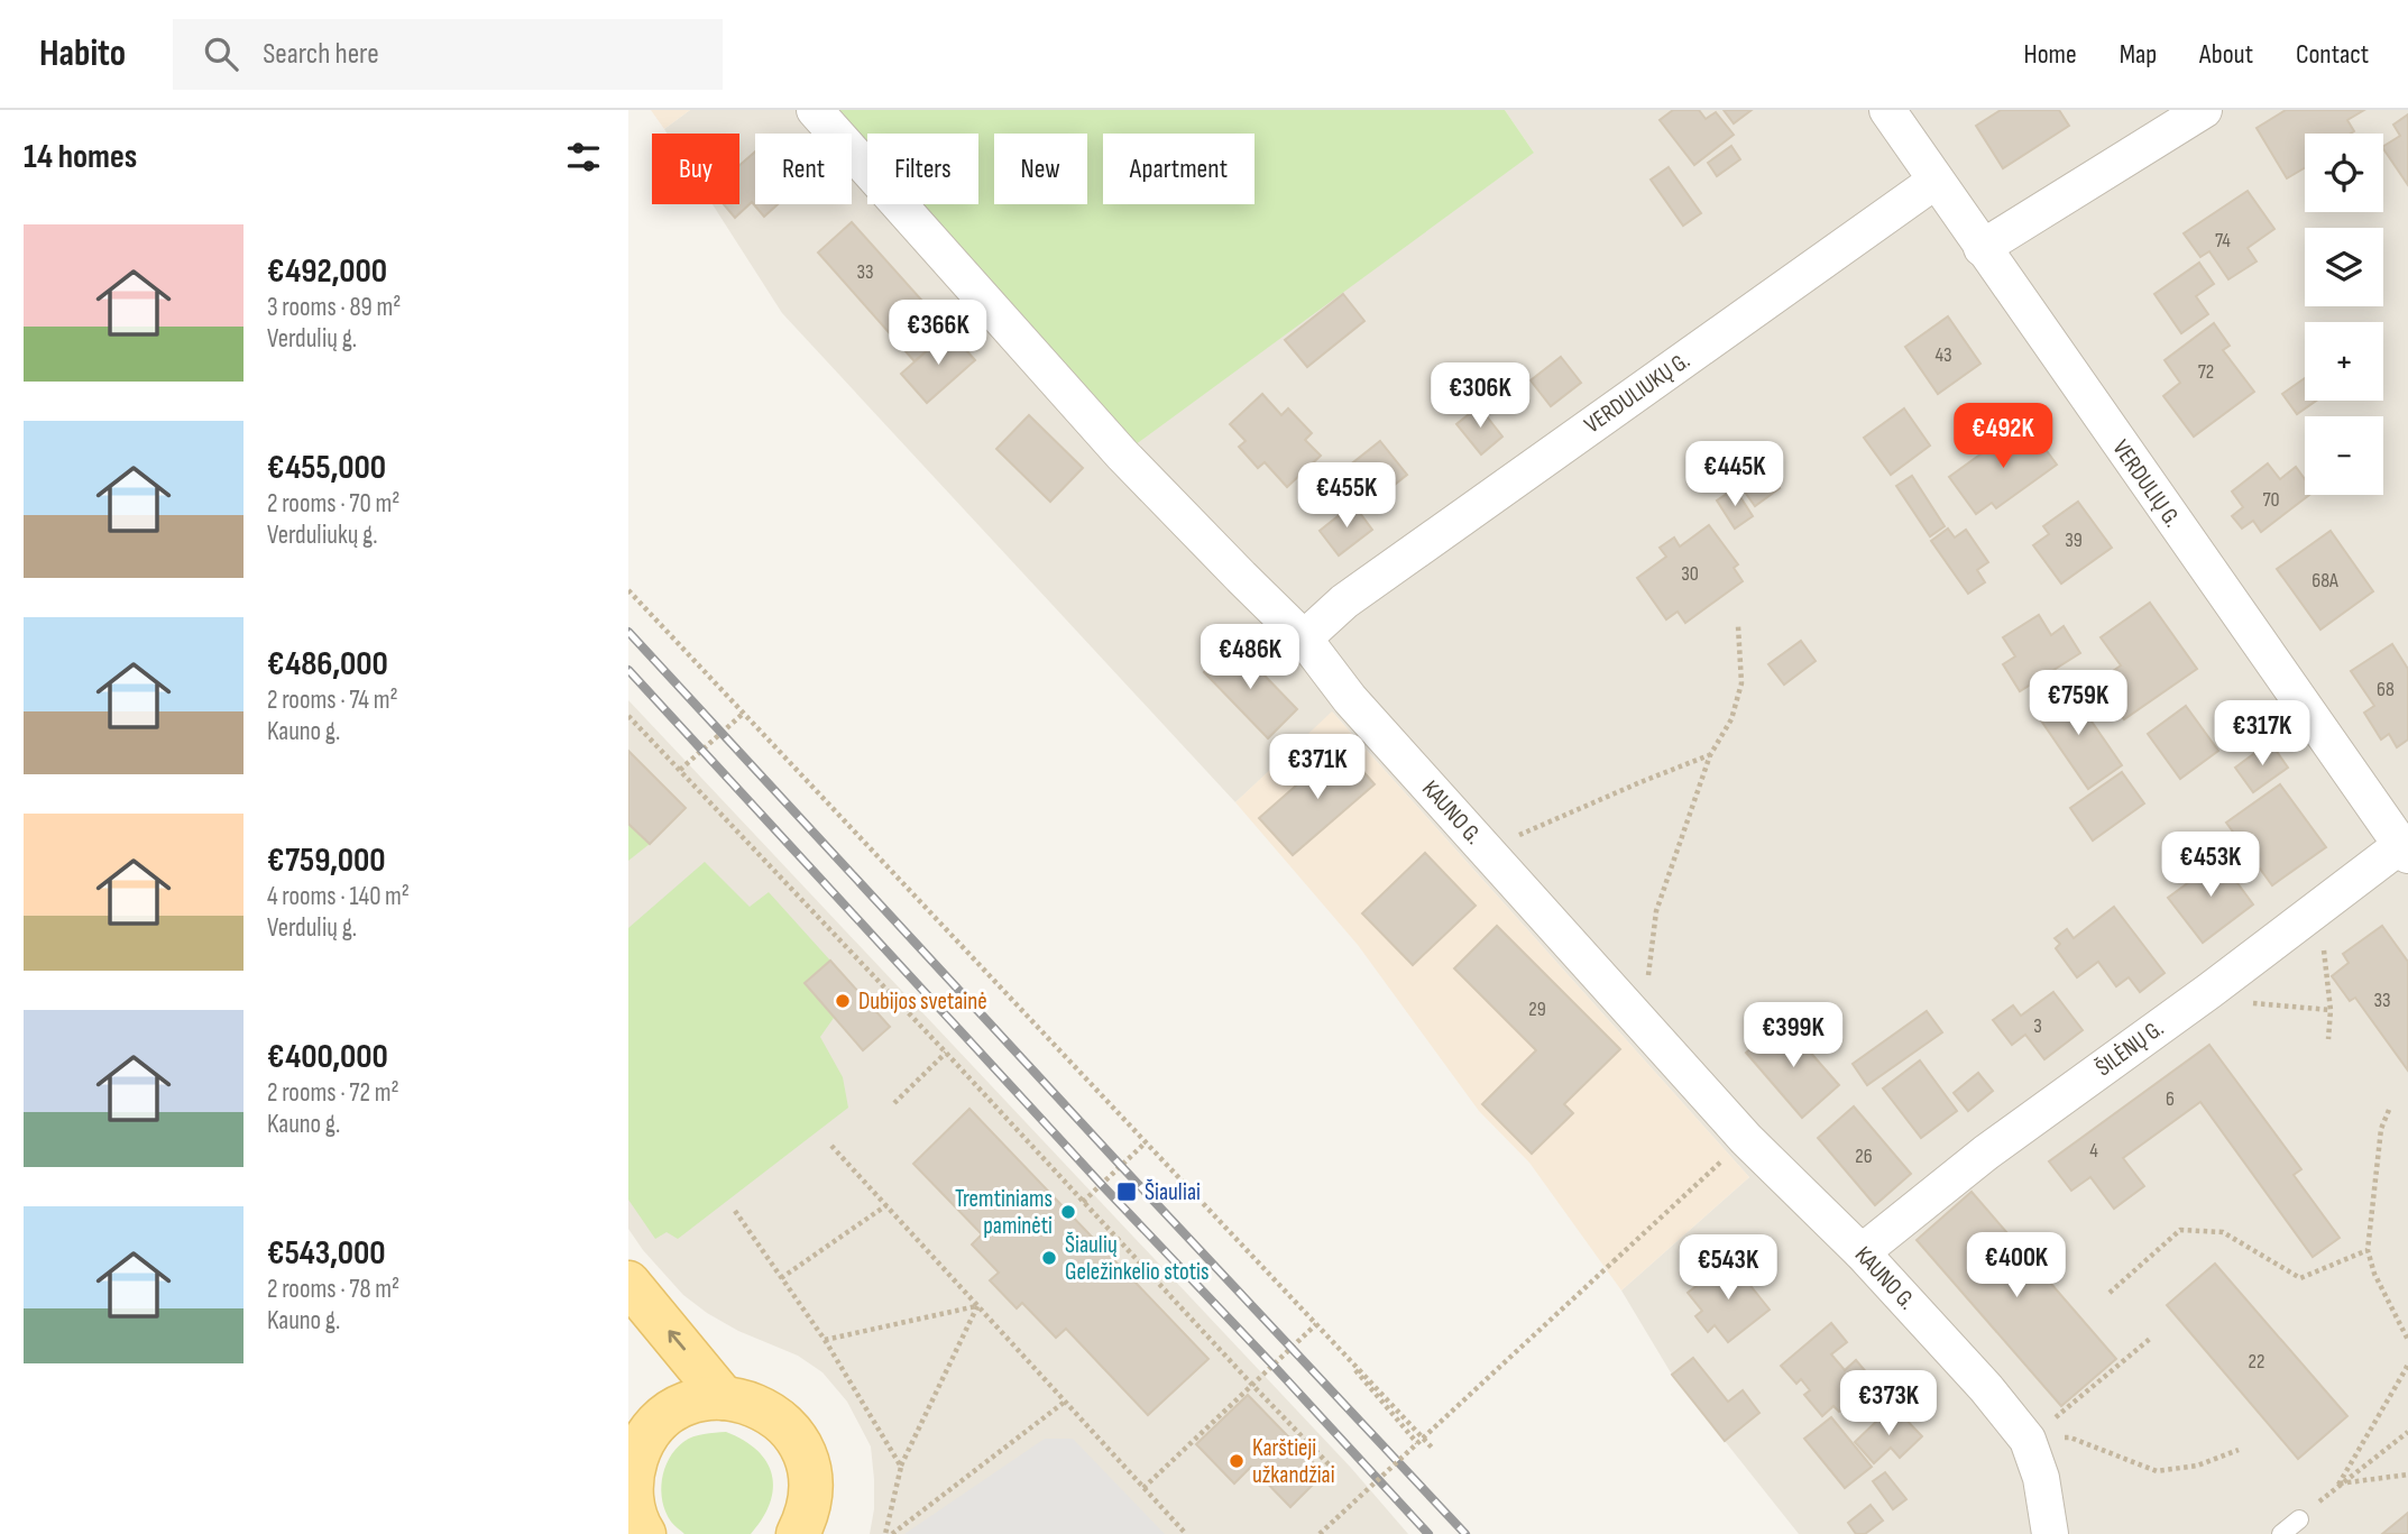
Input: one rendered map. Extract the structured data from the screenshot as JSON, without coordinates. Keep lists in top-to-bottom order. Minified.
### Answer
{"streets":{"street":["VERDULIUKŲ G.","VERDULIŲ G.","KAUNO G.","ŠILĖNŲ G."]},"crossings":[["VERDULIUKŲ G.","VERDULIŲ G."],["VERDULIUKŲ G.","KAUNO G."],["VERDULIŲ G.","ŠILĖNŲ G."],["KAUNO G.","ŠILĖNŲ G."]],"places":{"other":["Dubijos svetainė","Tremtiniams paminėti","Šiaulių Geležinkelio stotis","Karštieji užkandžiai"],"transit":["Šiauliai"]},"house_numbers":["74","33","43","72","70","39","30","68A","68","33","29","3","6","4","26","22"],"page":{"header":"Habito","search":"Search here","nav":["Home","Map","About","Contact"],"heading":"14 homes","map_buttons":["+","−"],"chip":["Buy","Rent","Filters","New","Apartment"],"list":[{"name":"€492,000","note":"3 rooms · 89 m² · Verdulių g."},{"name":"€455,000","note":"2 rooms · 70 m² · Verduliukų g."},{"name":"€486,000","note":"2 rooms · 74 m² · Kauno g."},{"name":"€759,000","note":"4 rooms · 140 m² · Verdulių g."},{"name":"€400,000","note":"2 rooms · 72 m² · Kauno g."},{"name":"€543,000","note":"2 rooms · 78 m² · Kauno g."}],"price":["€366K","€306K","€492K","€445K","€455K","€486K","€759K","€317K","€371K","€453K","€399K","€400K","€543K","€373K"]}}
